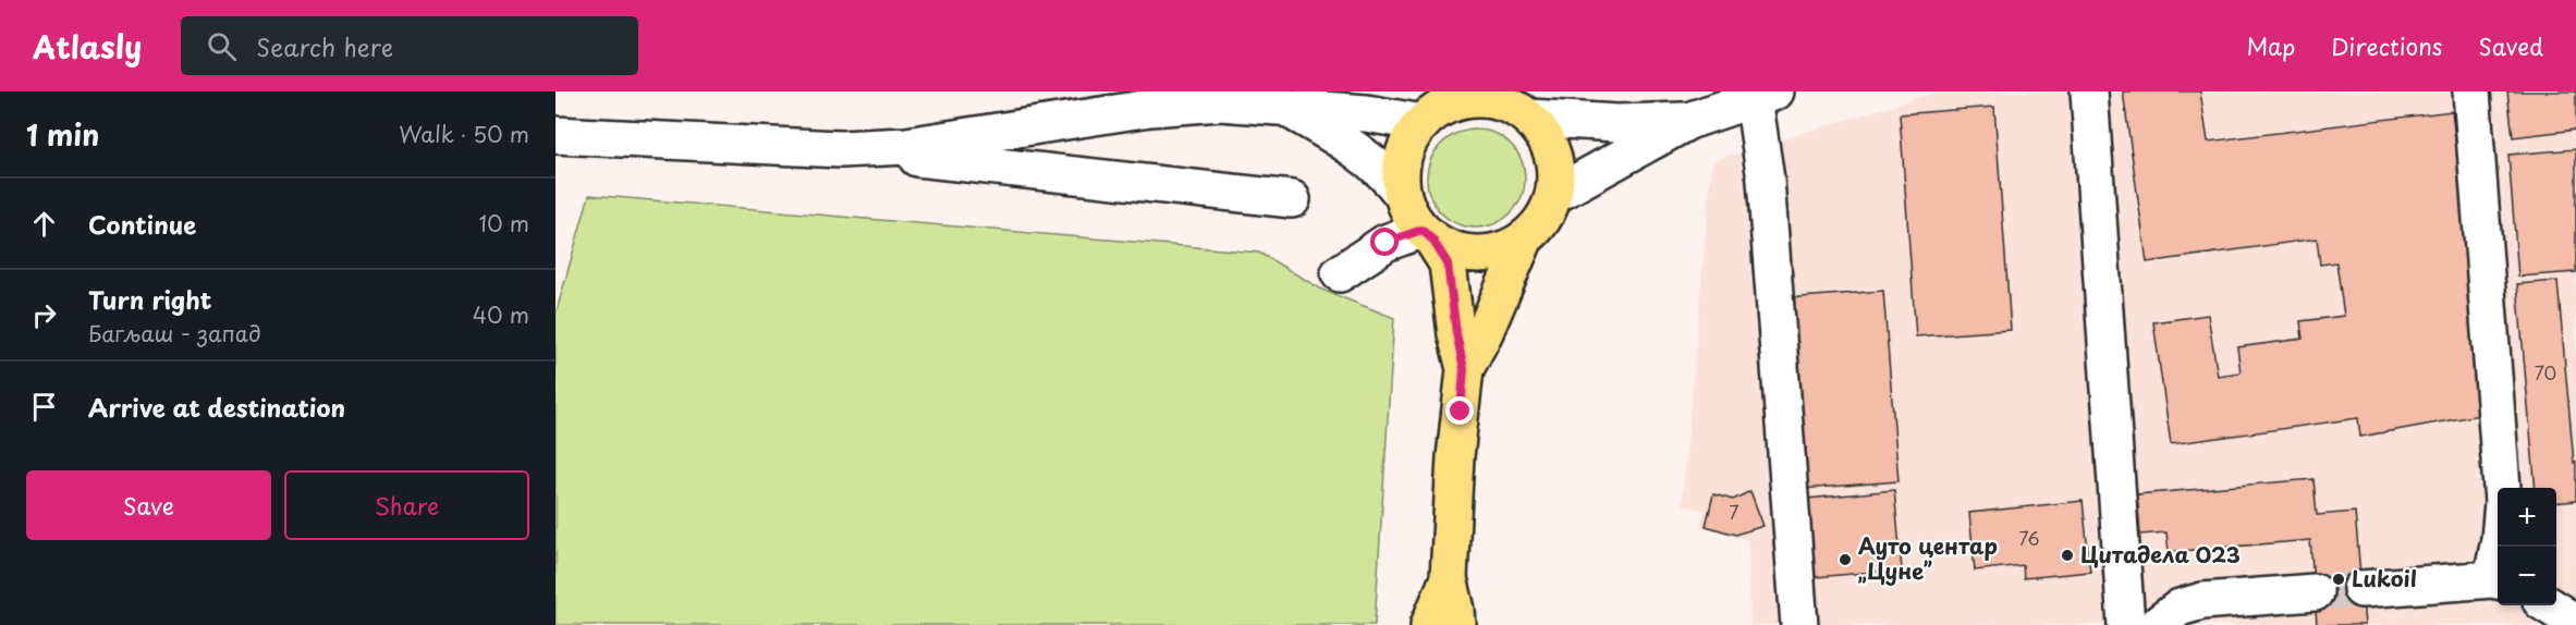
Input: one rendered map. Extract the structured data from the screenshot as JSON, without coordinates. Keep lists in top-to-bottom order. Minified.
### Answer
{"places":["Цитадела 023","Ауто центар „Цуне”","Lukoil"],"house_numbers":["70","7","76"],"page":{"header":"Atlasly","search":"Search here","nav":["Map","Directions","Saved"],"heading":["1 min","Walk · 50 m"],"list":[["Continue","10 m"],["Turn right","Багљаш - запад","40 m"],"Arrive at destination"],"buttons":["Save","Share"],"map_buttons":["+","−"]}}
